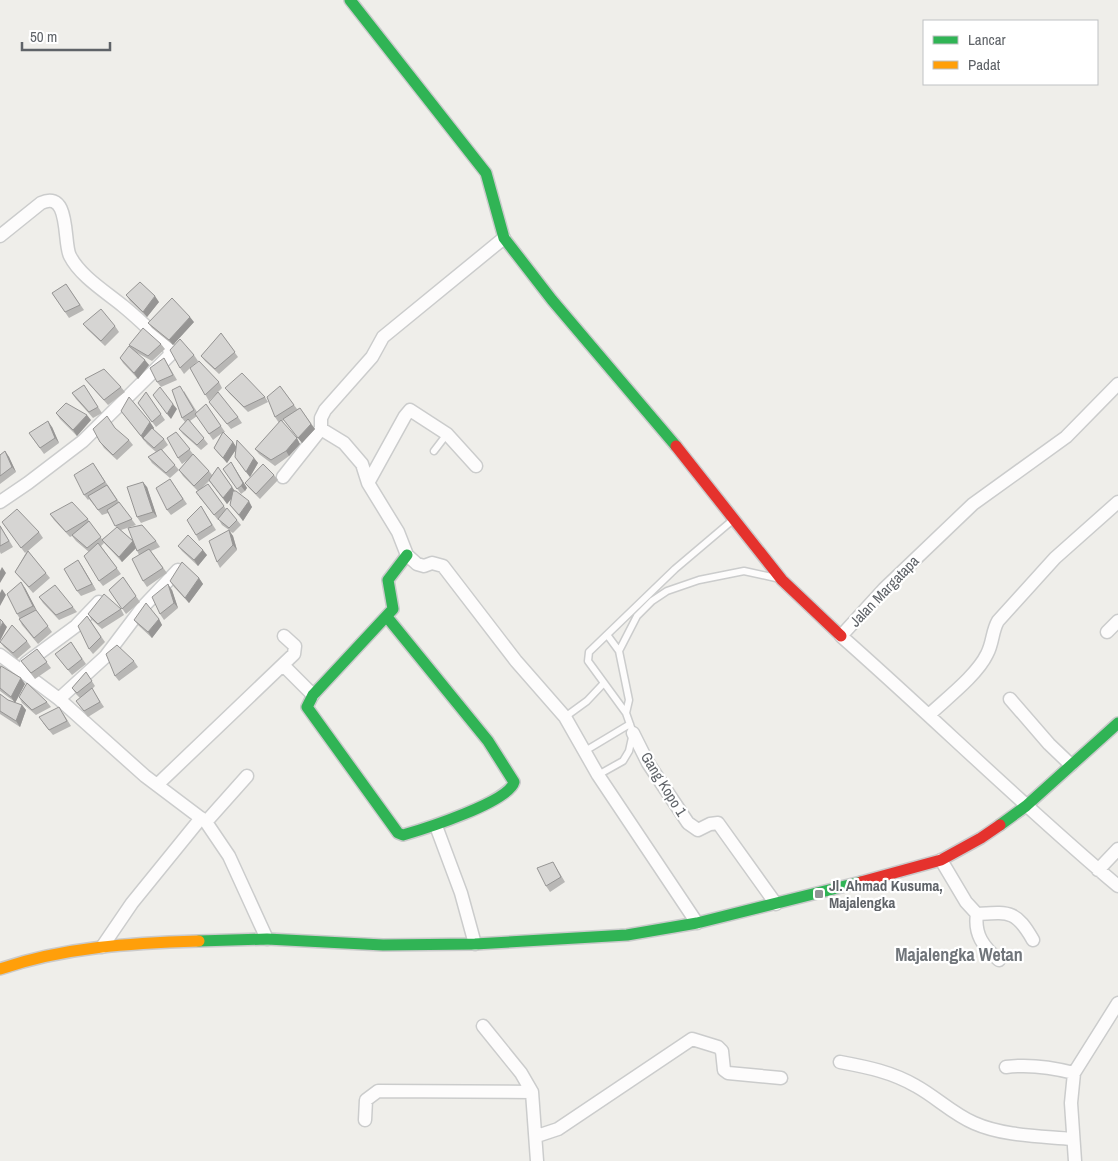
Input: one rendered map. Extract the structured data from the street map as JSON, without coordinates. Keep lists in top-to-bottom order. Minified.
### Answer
{"streets":{"street":["Jalan Margatapa","Gang Kopo 1"]},"districts":["Majalengka Wetan"],"places":{"transit":["Jl. Ahmad Kusuma, Majalengka"]},"legend":["Lancar","Padat"],"scale_bar":"50 m"}
